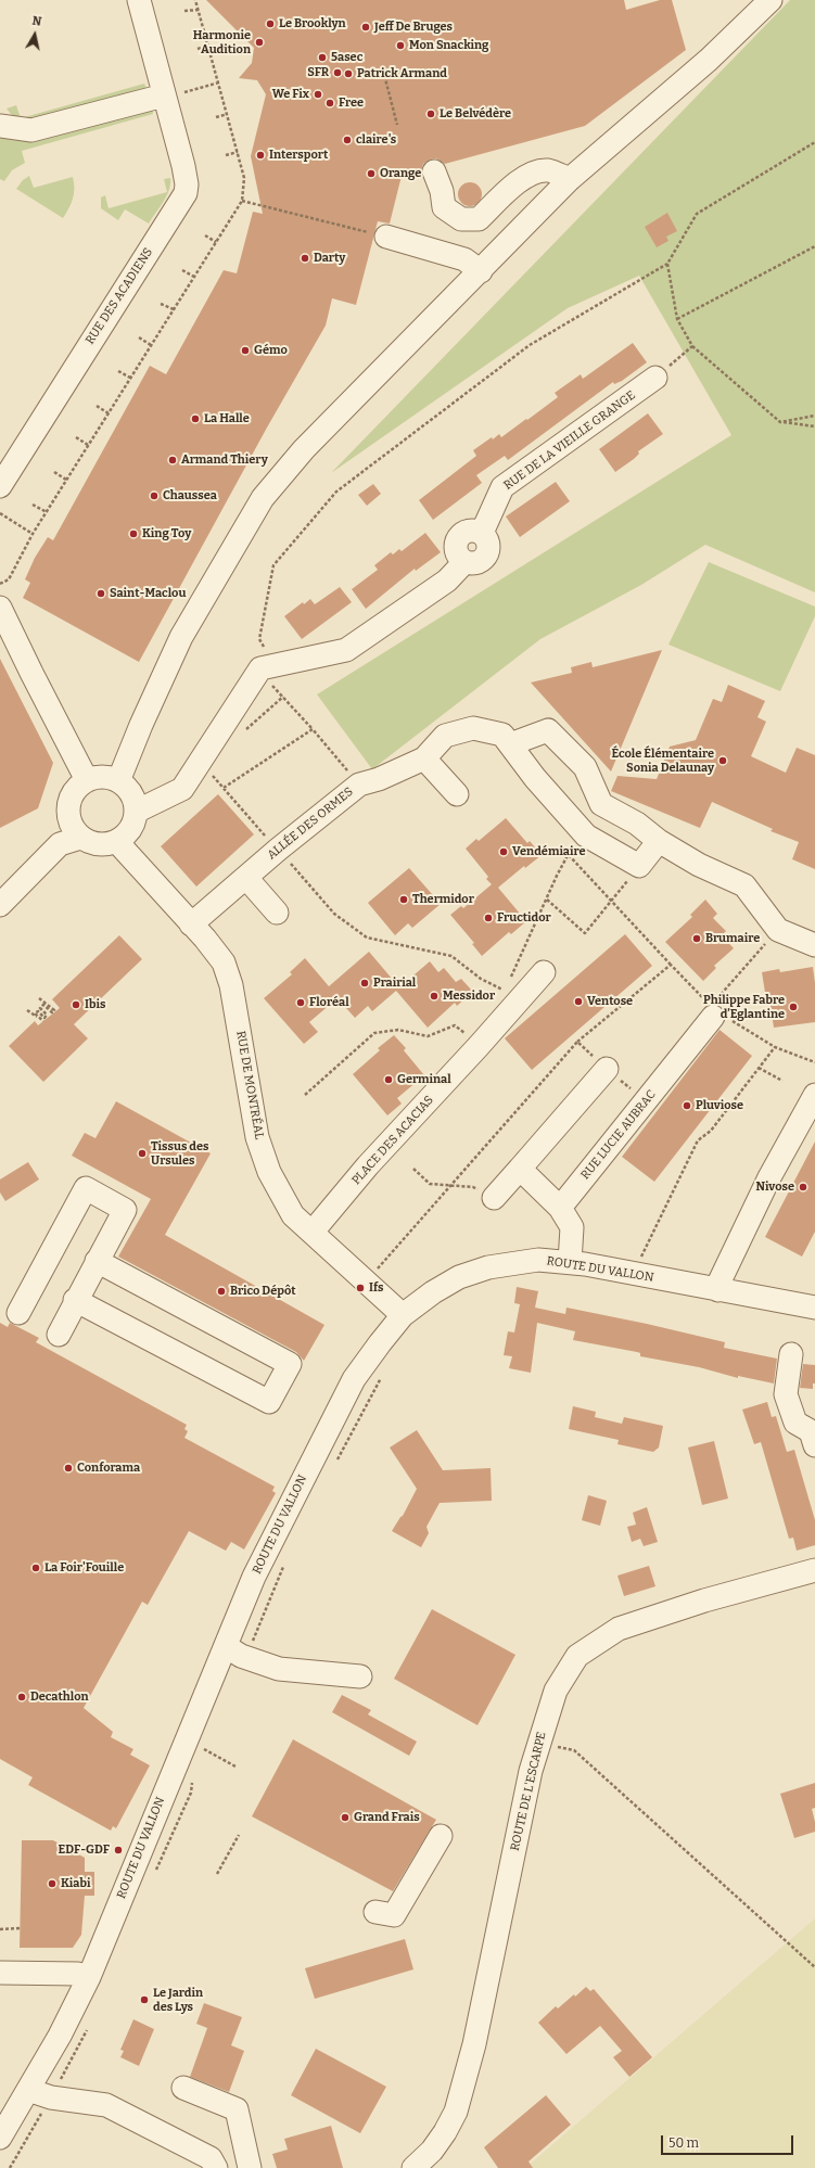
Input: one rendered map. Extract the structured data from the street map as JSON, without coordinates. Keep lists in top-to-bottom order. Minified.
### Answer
{"streets":{"street":["RUE DES ACADIENS","RUE DE LA VIEILLE GRANGE","ALLÉE DES ORMES","RUE DE MONTRÉAL","RUE LUCIE AUBRAC","PLACE DES ACACIAS","ROUTE DU VALLON","ROUTE DE L'ESCARPE"]},"crossings":[["RUE DE LA VIEILLE GRANGE","RUE DE MONTRÉAL"],["ALLÉE DES ORMES","RUE DE MONTRÉAL"],["RUE DE MONTRÉAL","PLACE DES ACACIAS"],["RUE DE MONTRÉAL","ROUTE DU VALLON"]],"places":["Le Brooklyn","Jeff De Bruges","Harmonie Audition","Mon Snacking","5asec","SFR","Patrick Armand","We Fix","Free","Le Belvédère","claire's","Intersport","Orange","Darty","Gémo","La Halle","Armand Thiery","Chaussea","King Toy","Saint-Maclou","École Élémentaire Sonia Delaunay","Vendémiaire","Thermidor","Fructidor","Brumaire","Prairial","Messidor","Ventose","Floréal","Ibis","Philippe Fabre d’Eglantine","Germinal","Pluviose","Tissus des Ursules","Nivose","Ifs","Brico Dépôt","Conforama","La Foir'Fouille","Decathlon","Grand Frais","EDF-GDF","Kiabi","Le Jardin des Lys"],"scale_bar":"50 m","north":"top"}
